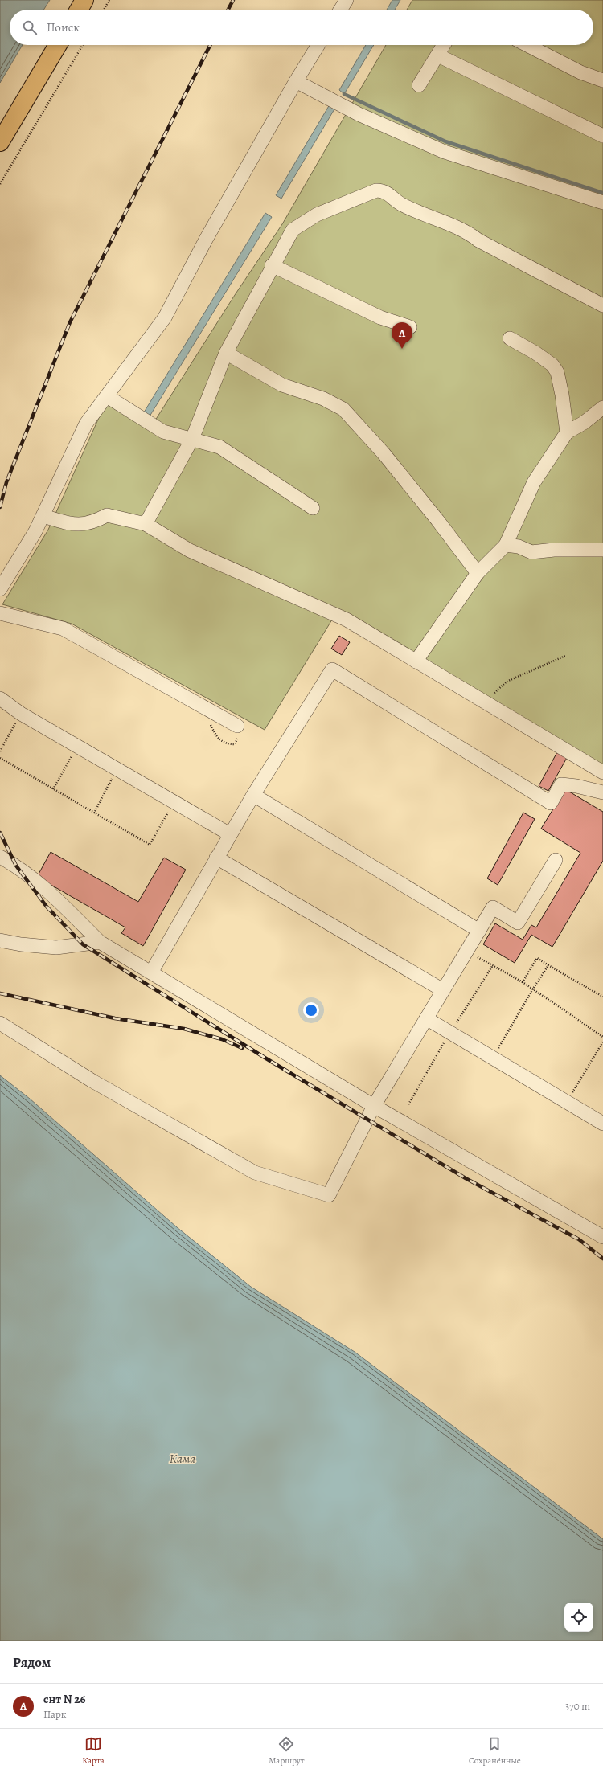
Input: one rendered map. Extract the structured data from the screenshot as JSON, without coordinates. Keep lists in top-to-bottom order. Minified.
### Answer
{"water":["Кама"],"page":{"search":"Поиск","pins":"A","heading":"Рядом","list":[{"mark":"A","name":"снт N 26","note":"Парк","value":"370 m"}],"nav":["Карта","Маршрут","Сохранённые"]}}
